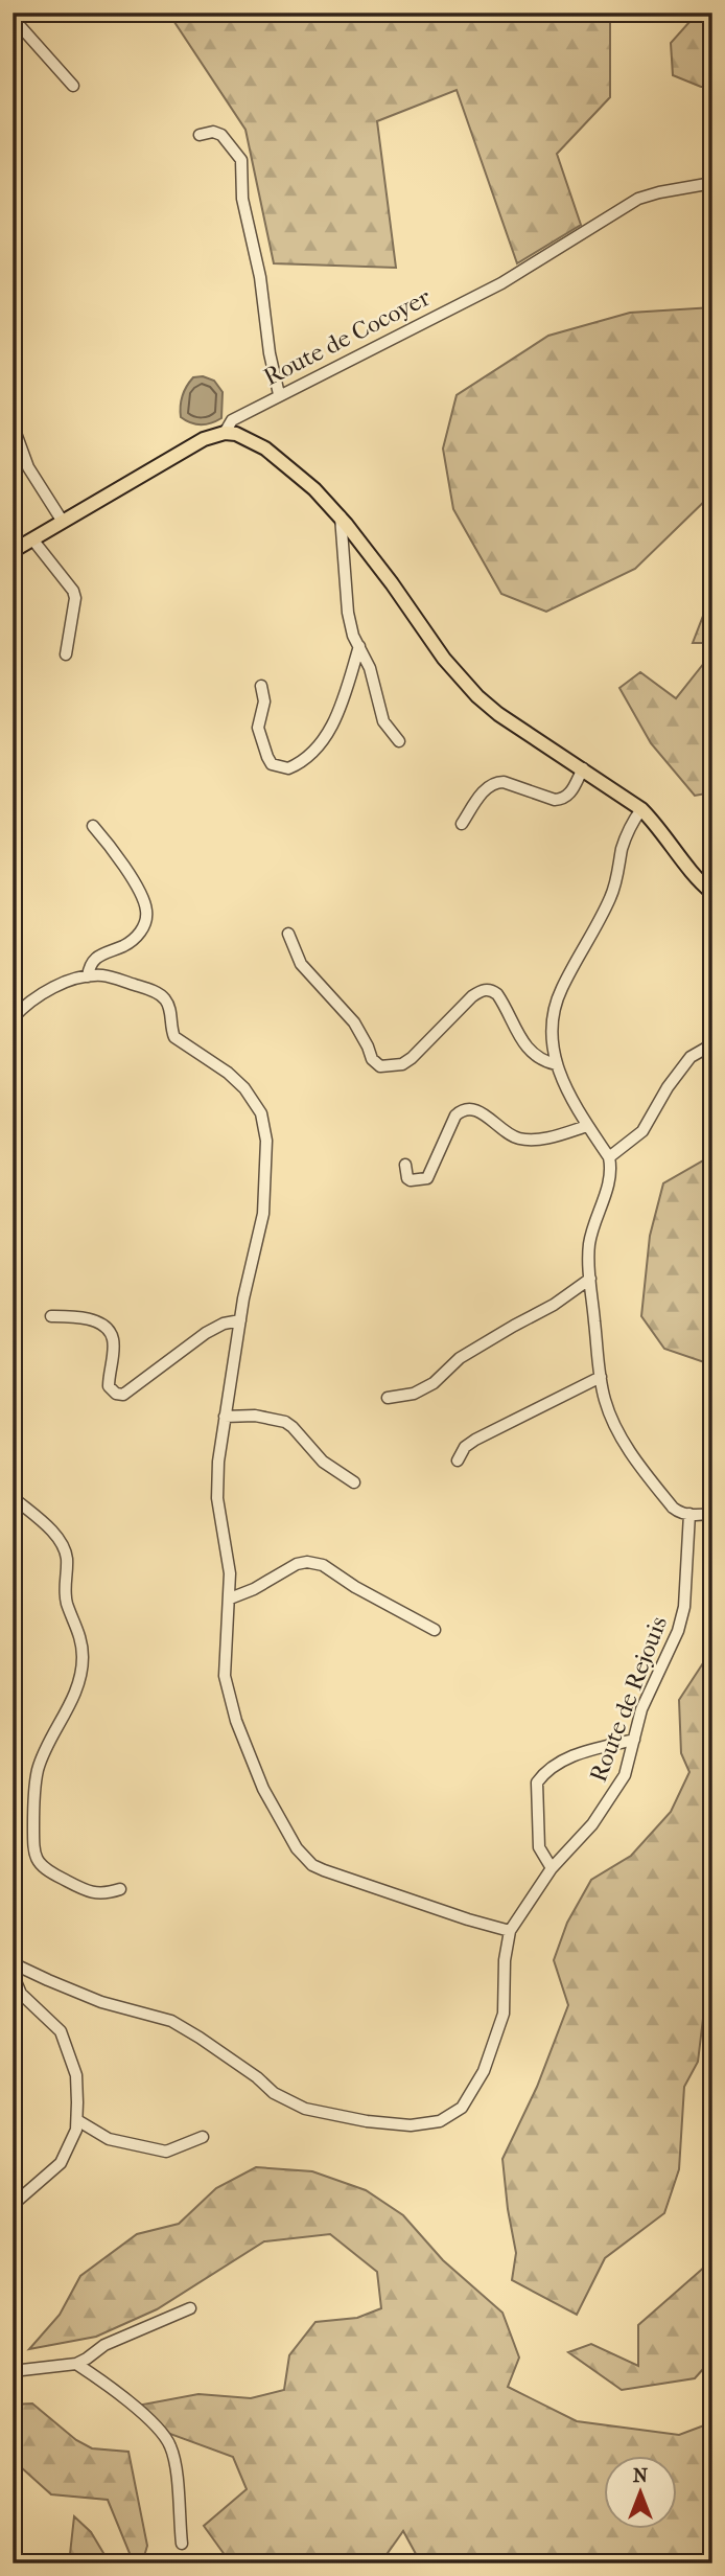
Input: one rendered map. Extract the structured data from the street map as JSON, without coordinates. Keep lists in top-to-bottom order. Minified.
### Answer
{"streets":{"main road":["Route de Cocoyer"],"street":["Route de Rejouis"]},"north":"top"}
